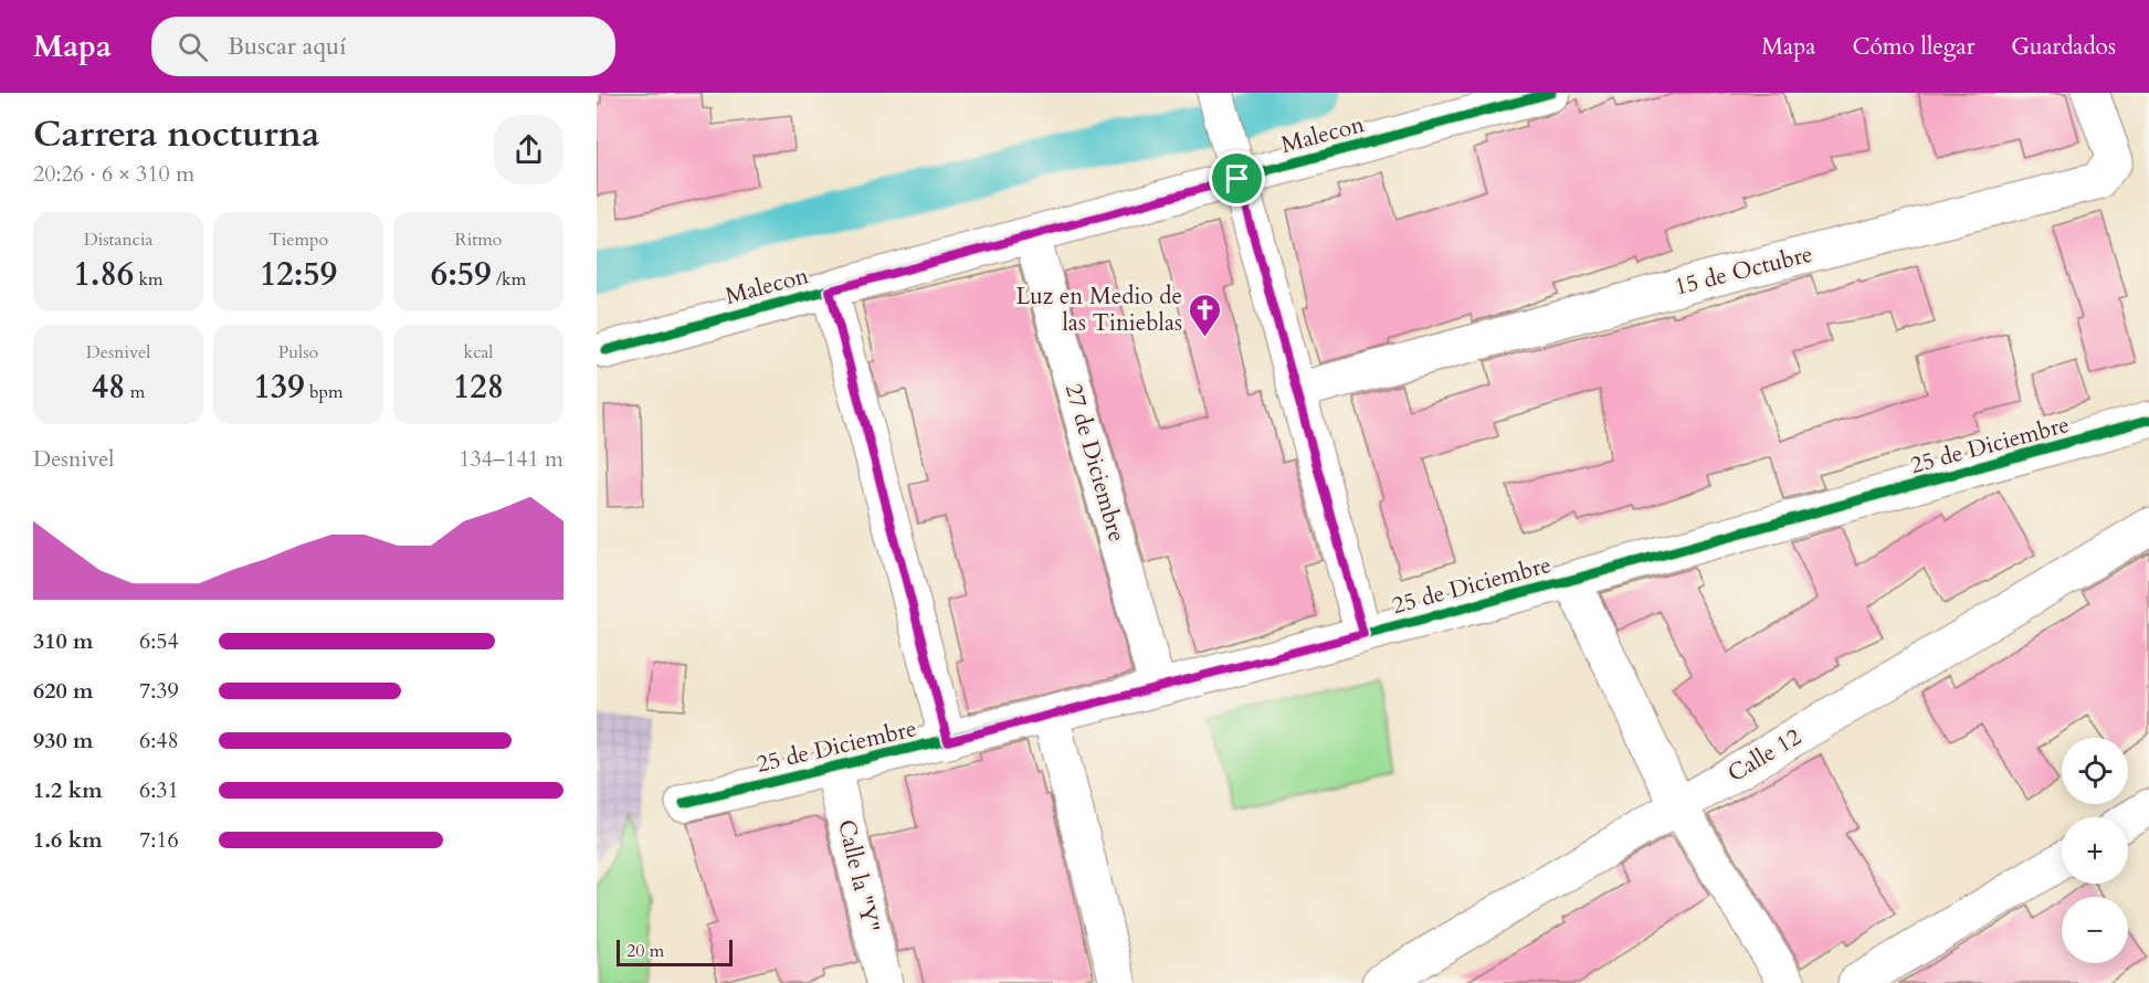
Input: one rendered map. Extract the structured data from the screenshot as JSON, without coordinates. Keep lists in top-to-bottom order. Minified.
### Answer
{"streets":{"street":["Malecon","15 de Octubre","25 de Diciembre","27 de Diciembre","Calle 12","Calle la \"Y\""]},"crossings":[["Malecon","27 de Diciembre"],["25 de Diciembre","27 de Diciembre"],["25 de Diciembre","Calle la \"Y\""]],"places":{"church":["Luz en Medio de las Tinieblas"]},"scale_bar":"20 m","page":{"header":"Mapa","search":"Buscar aquí","nav":["Mapa","Cómo llegar","Guardados"],"heading":["Carrera nocturna","20:26 · 6 × 310 m"],"stats":[["Distancia","1.86 km"],["Tiempo","12:59"],["Ritmo","6:59 /km"],["Desnivel","48 m"],["Pulso","139 bpm"],["kcal","128"]],"chart":["Desnivel","134–141 m"],"list":[{"name":"310 m","note":"6:54"},{"name":"620 m","note":"7:39"},{"name":"930 m","note":"6:48"},{"name":"1.2 km","note":"6:31"},{"name":"1.6 km","note":"7:16"}],"map_buttons":["+","−"],"scale":"20 m"}}
